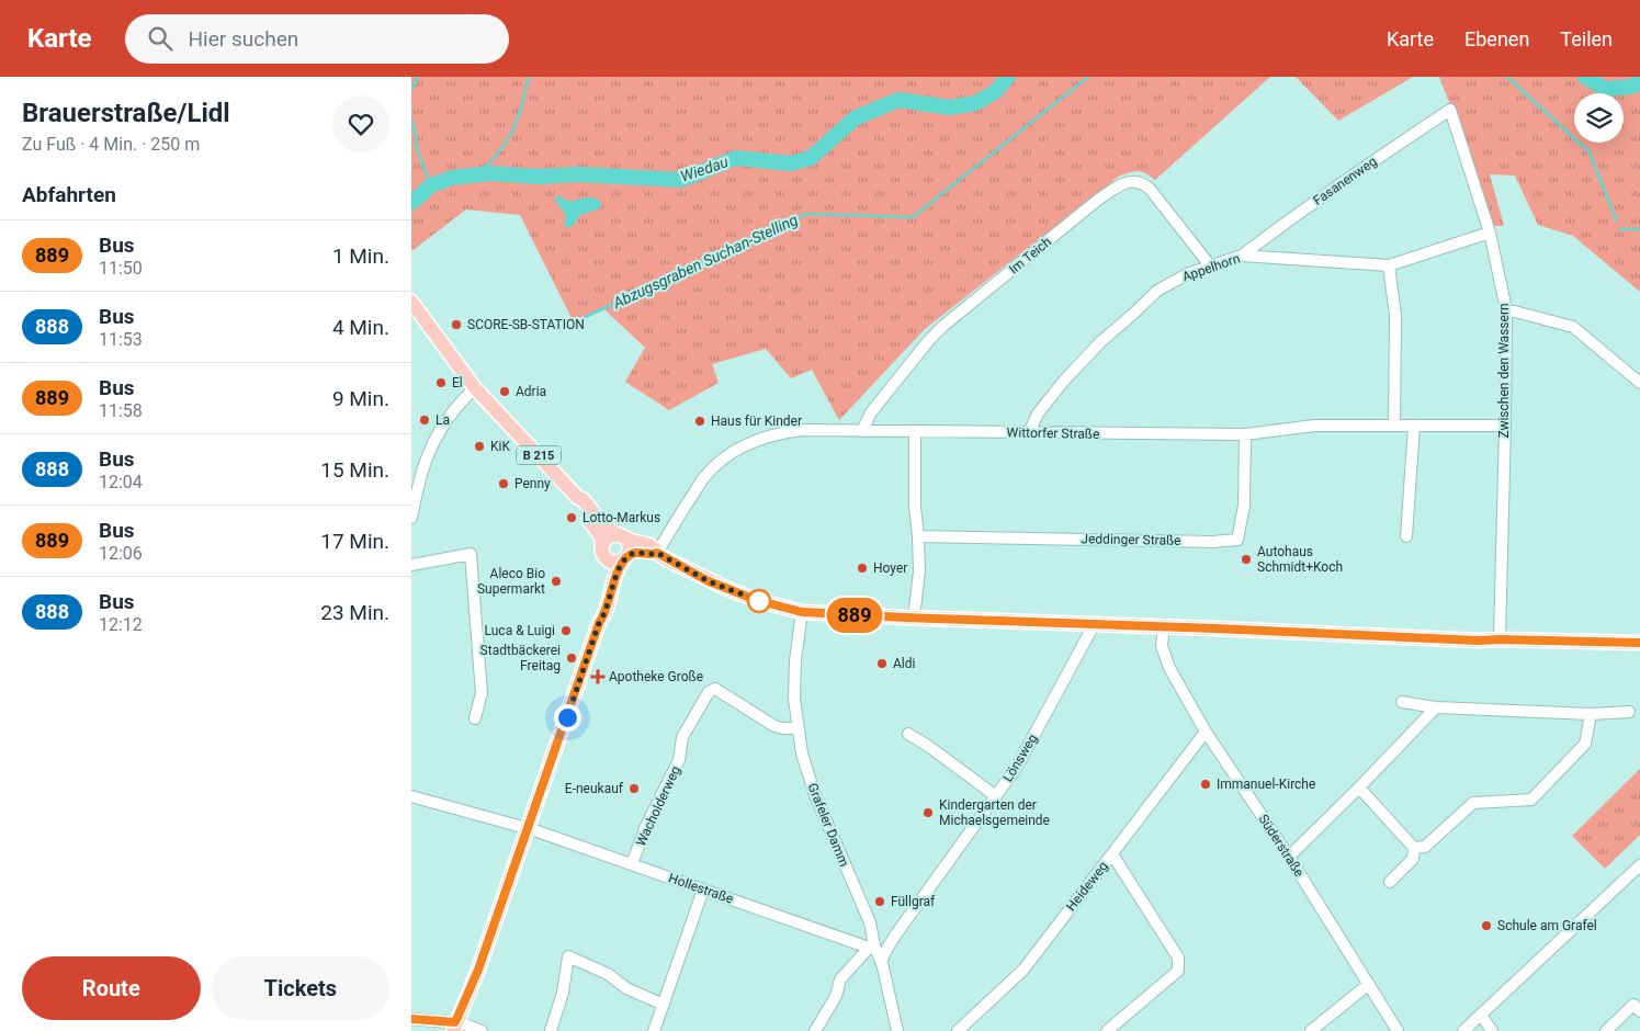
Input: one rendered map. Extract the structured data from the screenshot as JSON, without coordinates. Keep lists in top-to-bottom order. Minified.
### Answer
{"streets":{"main road":["B 215"],"street":["Fasanenweg","Im Teich","Appelhorn","Zwischen den Wassern","Wittorfer Straße","Jeddinger Straße","Lönsweg","Wacholderweg","Grafeler Damm","Süderstraße","Heideweg","Hollestraße"]},"crossings":[["Fasanenweg","Appelhorn"],["Fasanenweg","Zwischen den Wassern"],["Im Teich","Appelhorn"],["Im Teich","Wittorfer Straße"],["Appelhorn","Zwischen den Wassern"],["Appelhorn","Wittorfer Straße"],["Zwischen den Wassern","Wittorfer Straße"],["Wittorfer Straße","Jeddinger Straße"],["Lönsweg","Grafeler Damm"],["Wacholderweg","Grafeler Damm"],["Wacholderweg","Hollestraße"],["Grafeler Damm","Hollestraße"],["Süderstraße","Heideweg"]],"water":["Wiedau","Abzugsgraben Suchan-Stelling"],"places":{"other":["SCORE-SB-STATION","El","Adria","La","Haus für Kinder","KiK","Penny","Lotto-Markus","Autohaus Schmidt+Koch","Hoyer","Aleco Bio Supermarkt","Luca & Luigi","Stadtbäckerei Freitag","Aldi","Immanuel-Kirche","E-neukauf","Kindergarten der Michaelsgemeinde","Füllgraf","Schule am Grafel"],"health":["Apotheke Große"]},"lines":["bus line 889"],"page":{"header":"Karte","search":"Hier suchen","nav":["Karte","Ebenen","Teilen"],"heading":[["Brauerstraße/Lidl","Zu Fuß · 4 Min. · 250 m"],"Abfahrten"],"on_map":"889","list":[{"mark":"889","name":"Bus","note":"11:50","value":"1 Min."},{"mark":"888","name":"Bus","note":"11:53","value":"4 Min."},{"mark":"889","name":"Bus","note":"11:58","value":"9 Min."},{"mark":"888","name":"Bus","note":"12:04","value":"15 Min."},{"mark":"889","name":"Bus","note":"12:06","value":"17 Min."},{"mark":"888","name":"Bus","note":"12:12","value":"23 Min."}],"buttons":["Route","Tickets"]}}
